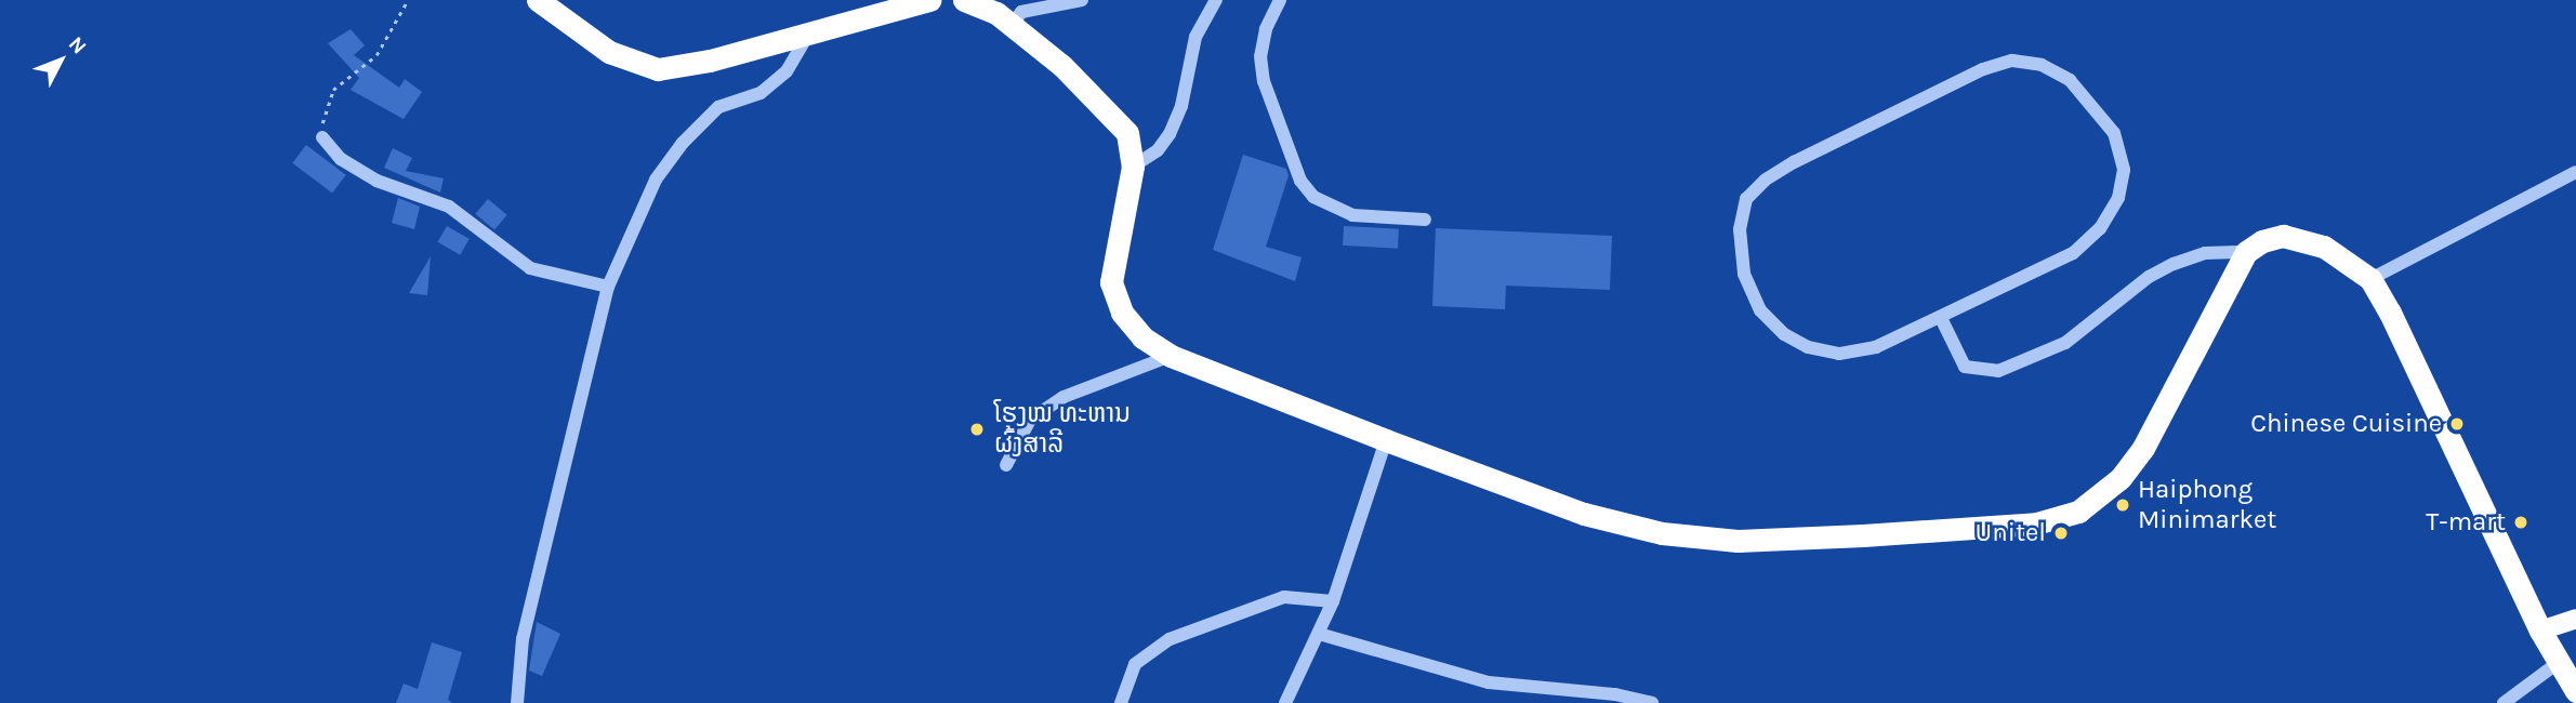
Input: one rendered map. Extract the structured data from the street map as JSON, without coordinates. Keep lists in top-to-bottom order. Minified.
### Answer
{"places":["Chinese Cuisine","ໂຮງໝ ທະຫານ ຜົ້ງສາລີ","Haiphong Minimarket","T-mart","Unitel"],"north":"top right"}
